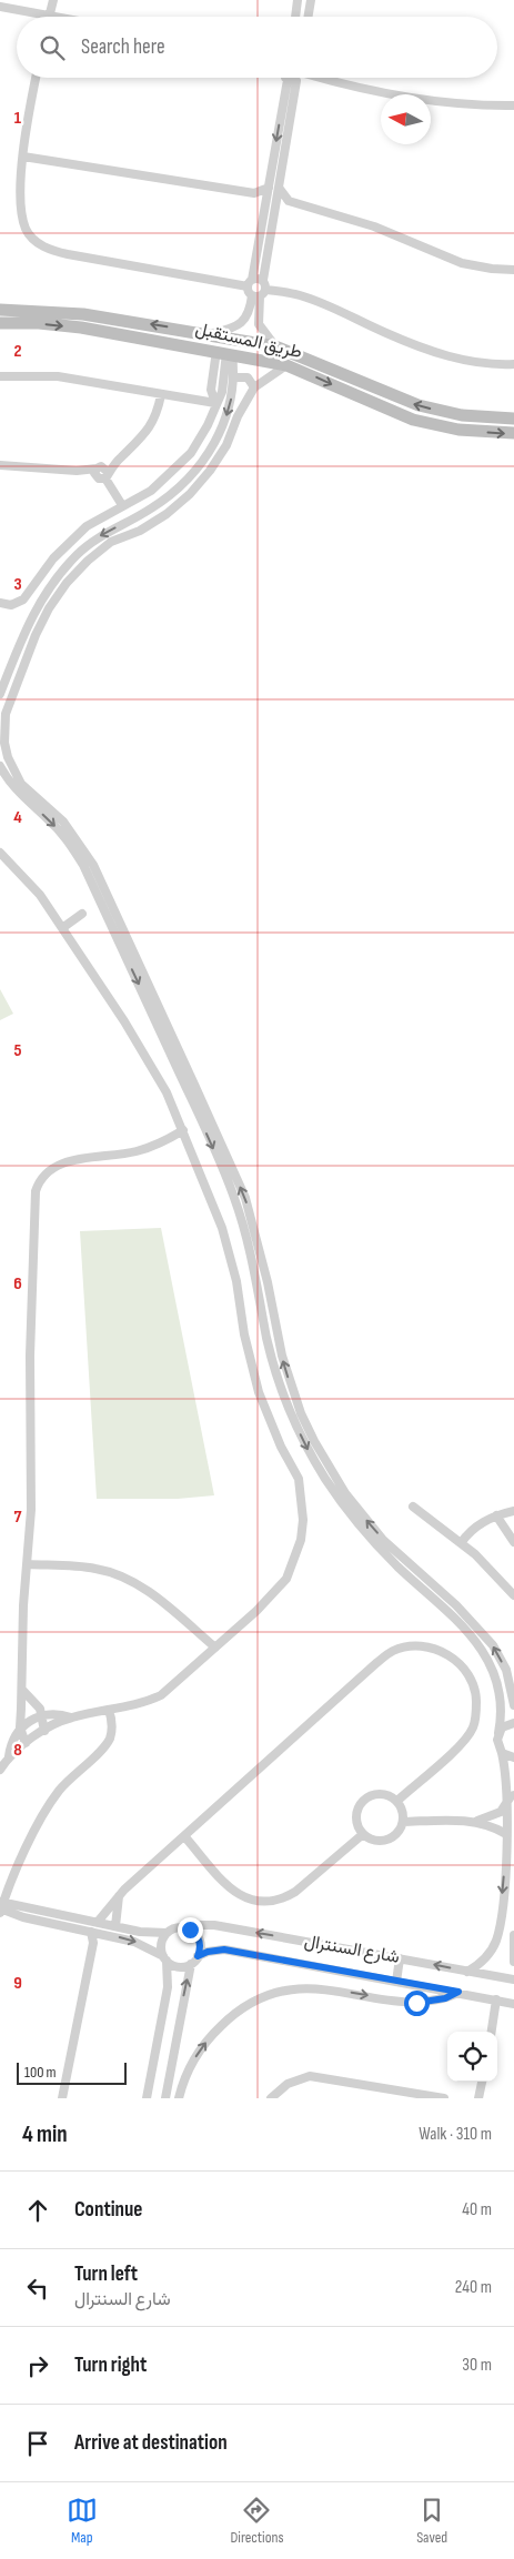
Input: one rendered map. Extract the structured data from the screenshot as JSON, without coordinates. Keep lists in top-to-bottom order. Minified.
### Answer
{"streets":{"main road":["طريق المستقبل"],"street":["شارع السنترال"]},"scale_bar":"100 m","north":"left","page":{"search":"Search here","scale":"100 m","heading":["4 min","Walk · 310 m"],"list":[["Continue","40 m"],["Turn left","شارع السنترال","240 m"],["Turn right","30 m"],"Arrive at destination"],"nav":["Map","Directions","Saved"]},"grid":{"rows":["1","2","3","4","5","6","7","8","9"]}}
